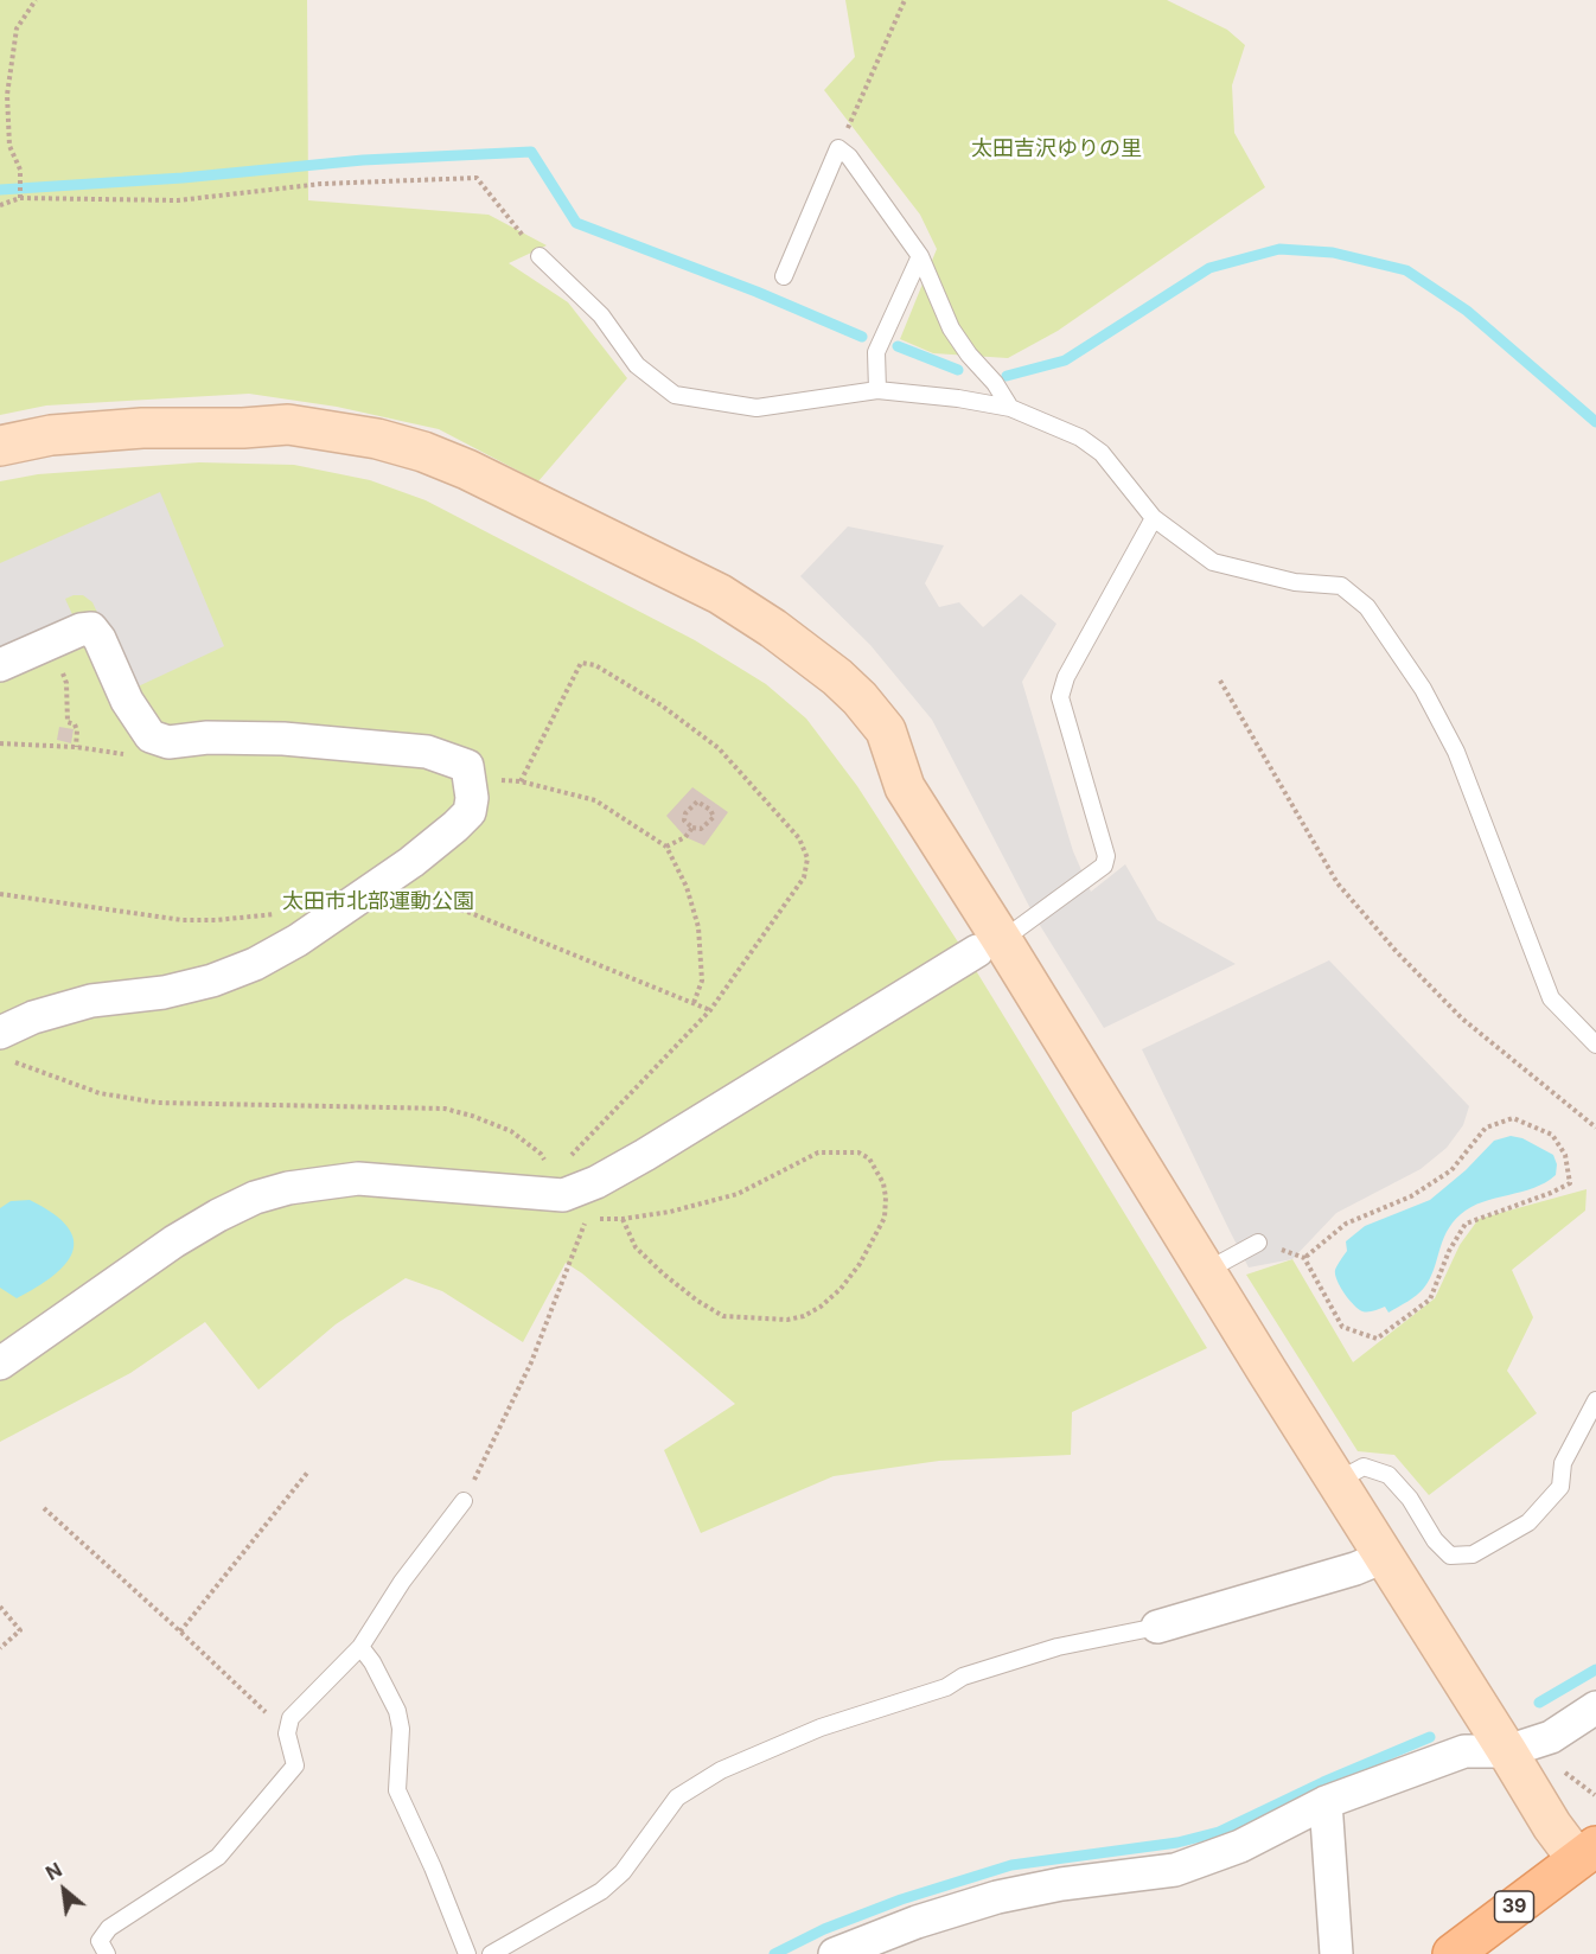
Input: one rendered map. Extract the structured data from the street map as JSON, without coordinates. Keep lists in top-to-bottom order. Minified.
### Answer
{"streets":{"main road":["39"]},"parks":["太田吉沢ゆりの里","太田市北部運動公園"],"north":"top left"}
